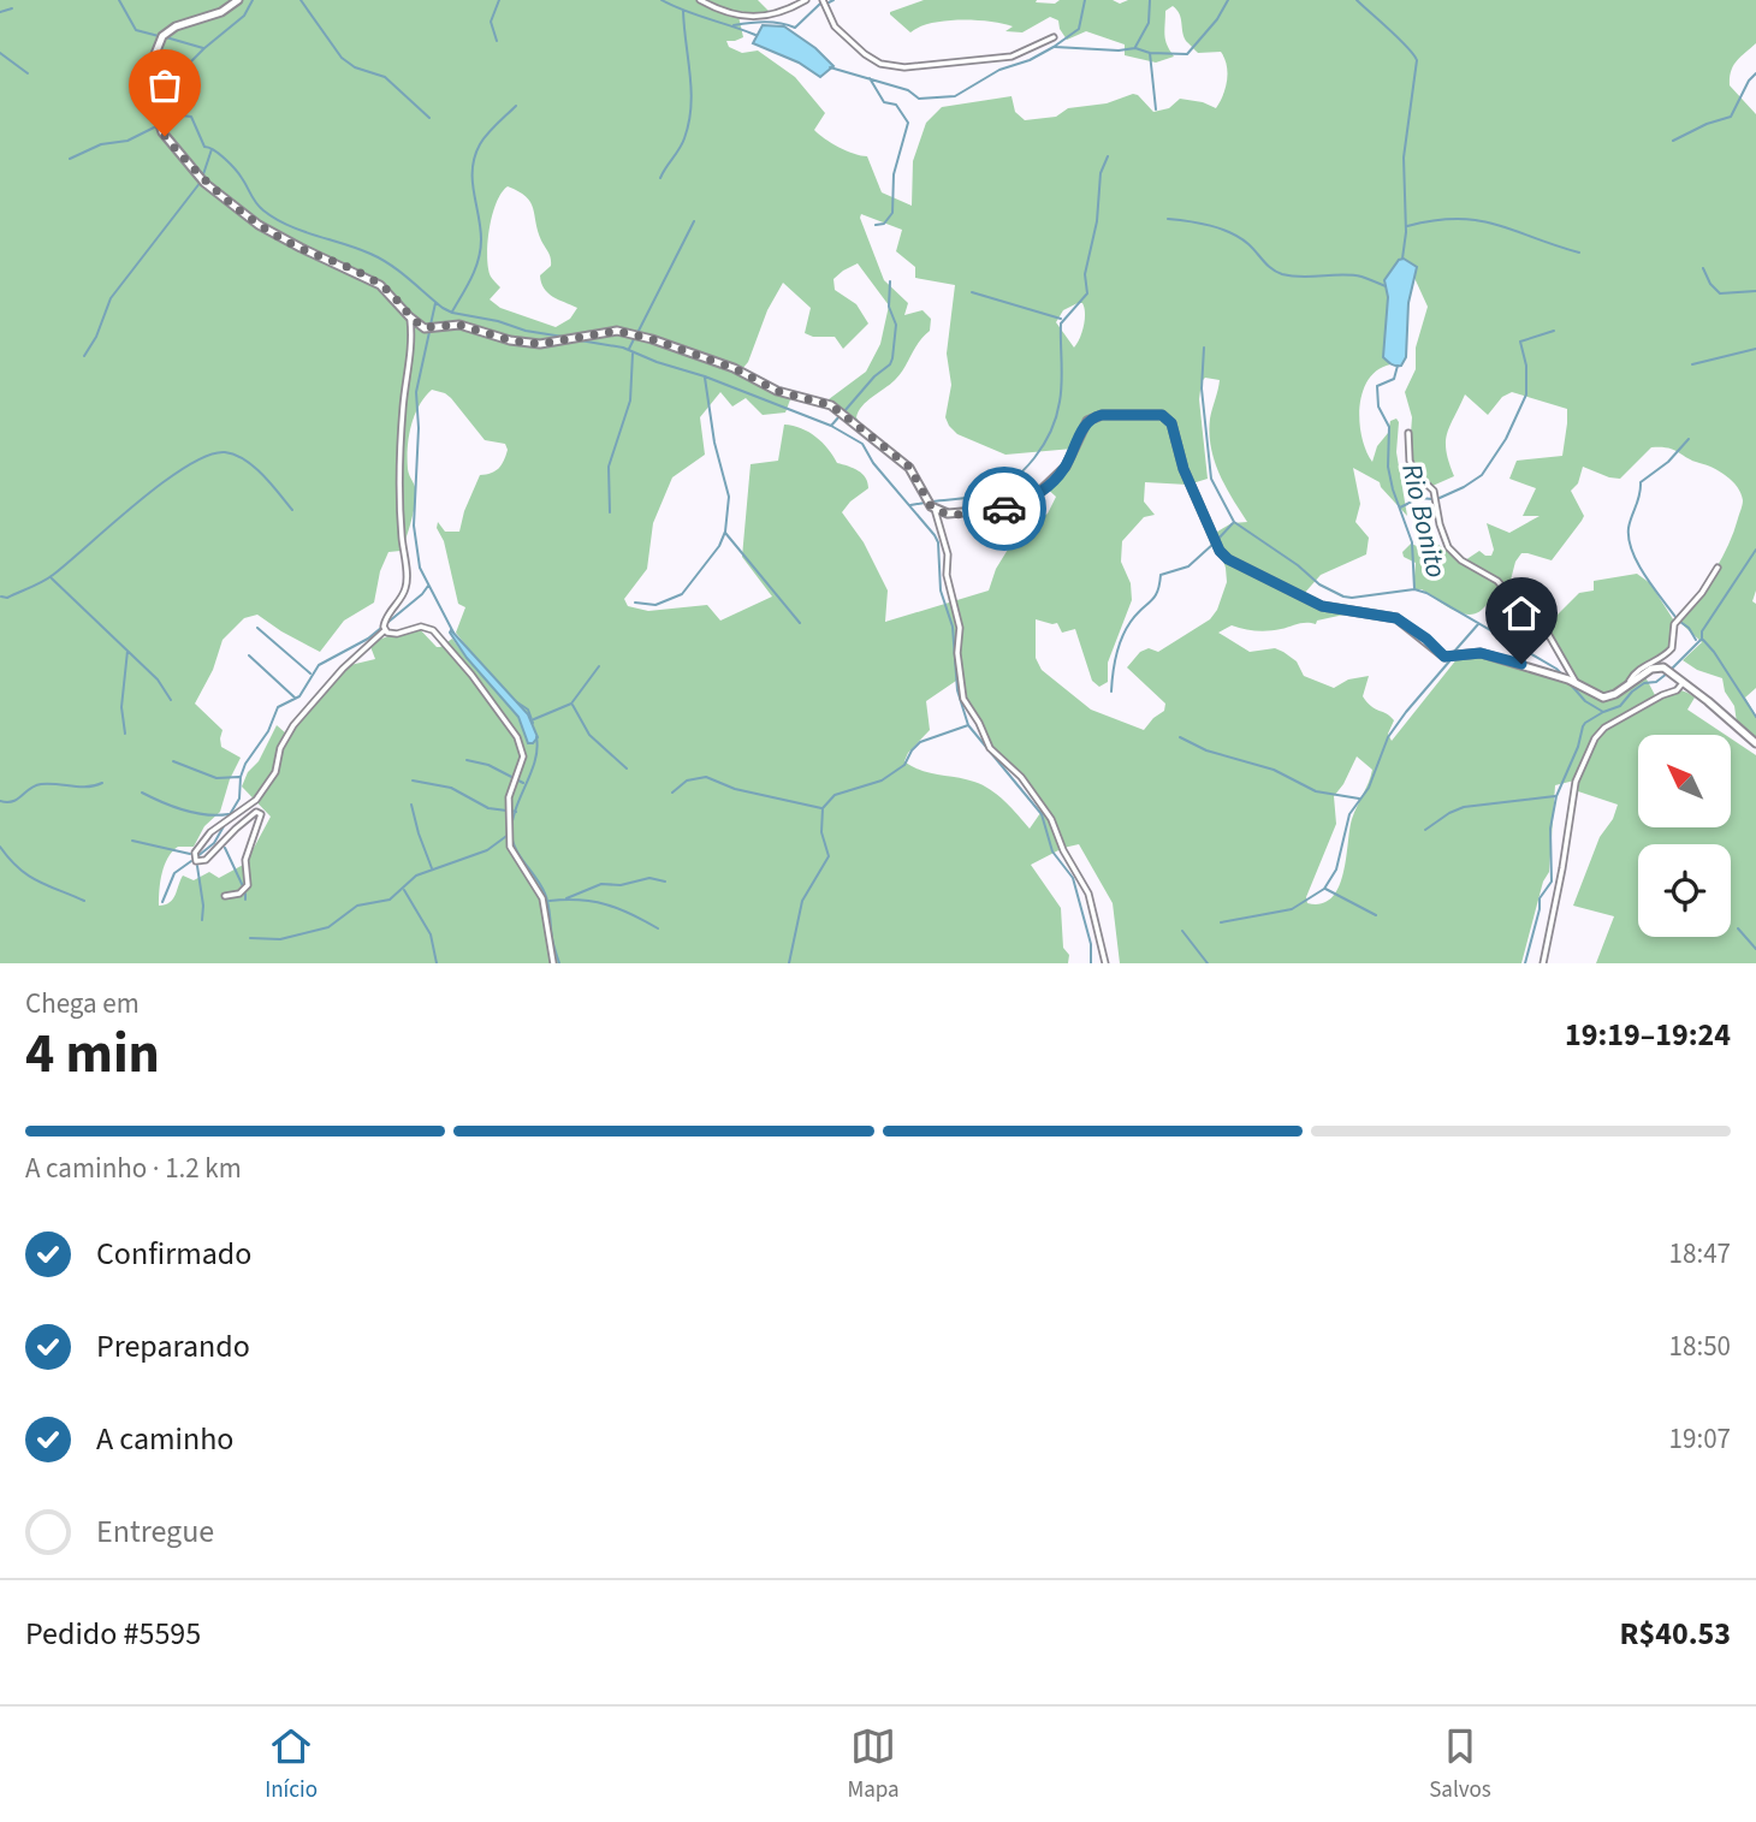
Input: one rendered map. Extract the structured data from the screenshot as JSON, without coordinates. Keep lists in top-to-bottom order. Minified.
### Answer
{"water":["Rio Bonito"],"north":"top left","page":{"heading":["4 min","Chega em","19:19–19:24"],"panel":["Pedido #5595","R$40.53"],"bar":"A caminho · 1.2 km","list":[["Confirmado","18:47"],["Preparando","18:50"],["A caminho","19:07"],"Entregue"],"tabs":["Início","Mapa","Salvos"]}}
